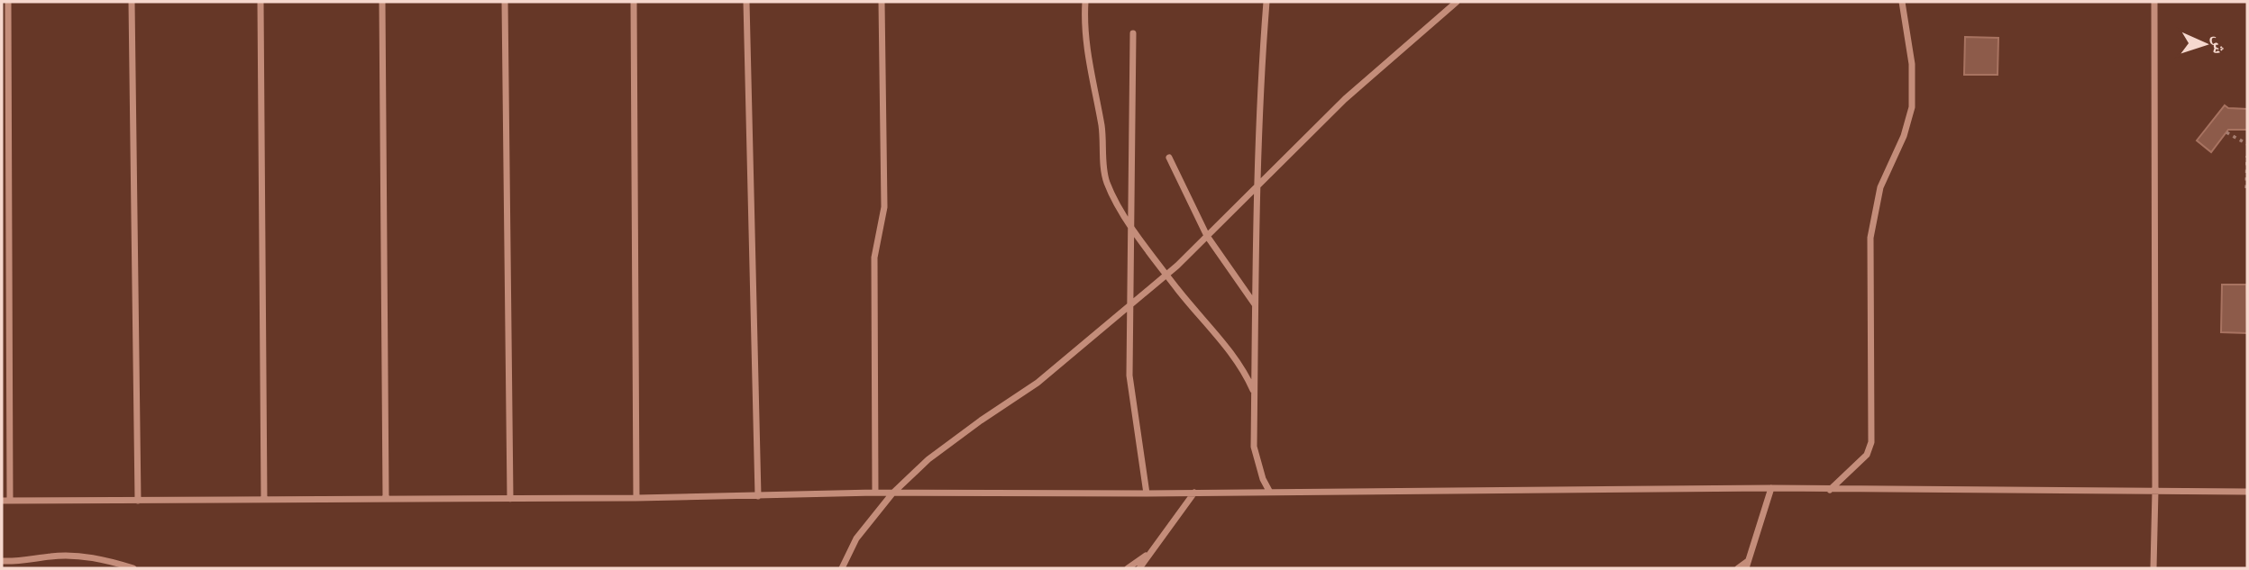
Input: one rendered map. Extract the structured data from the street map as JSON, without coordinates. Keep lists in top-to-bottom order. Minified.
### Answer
{"north":"right"}
